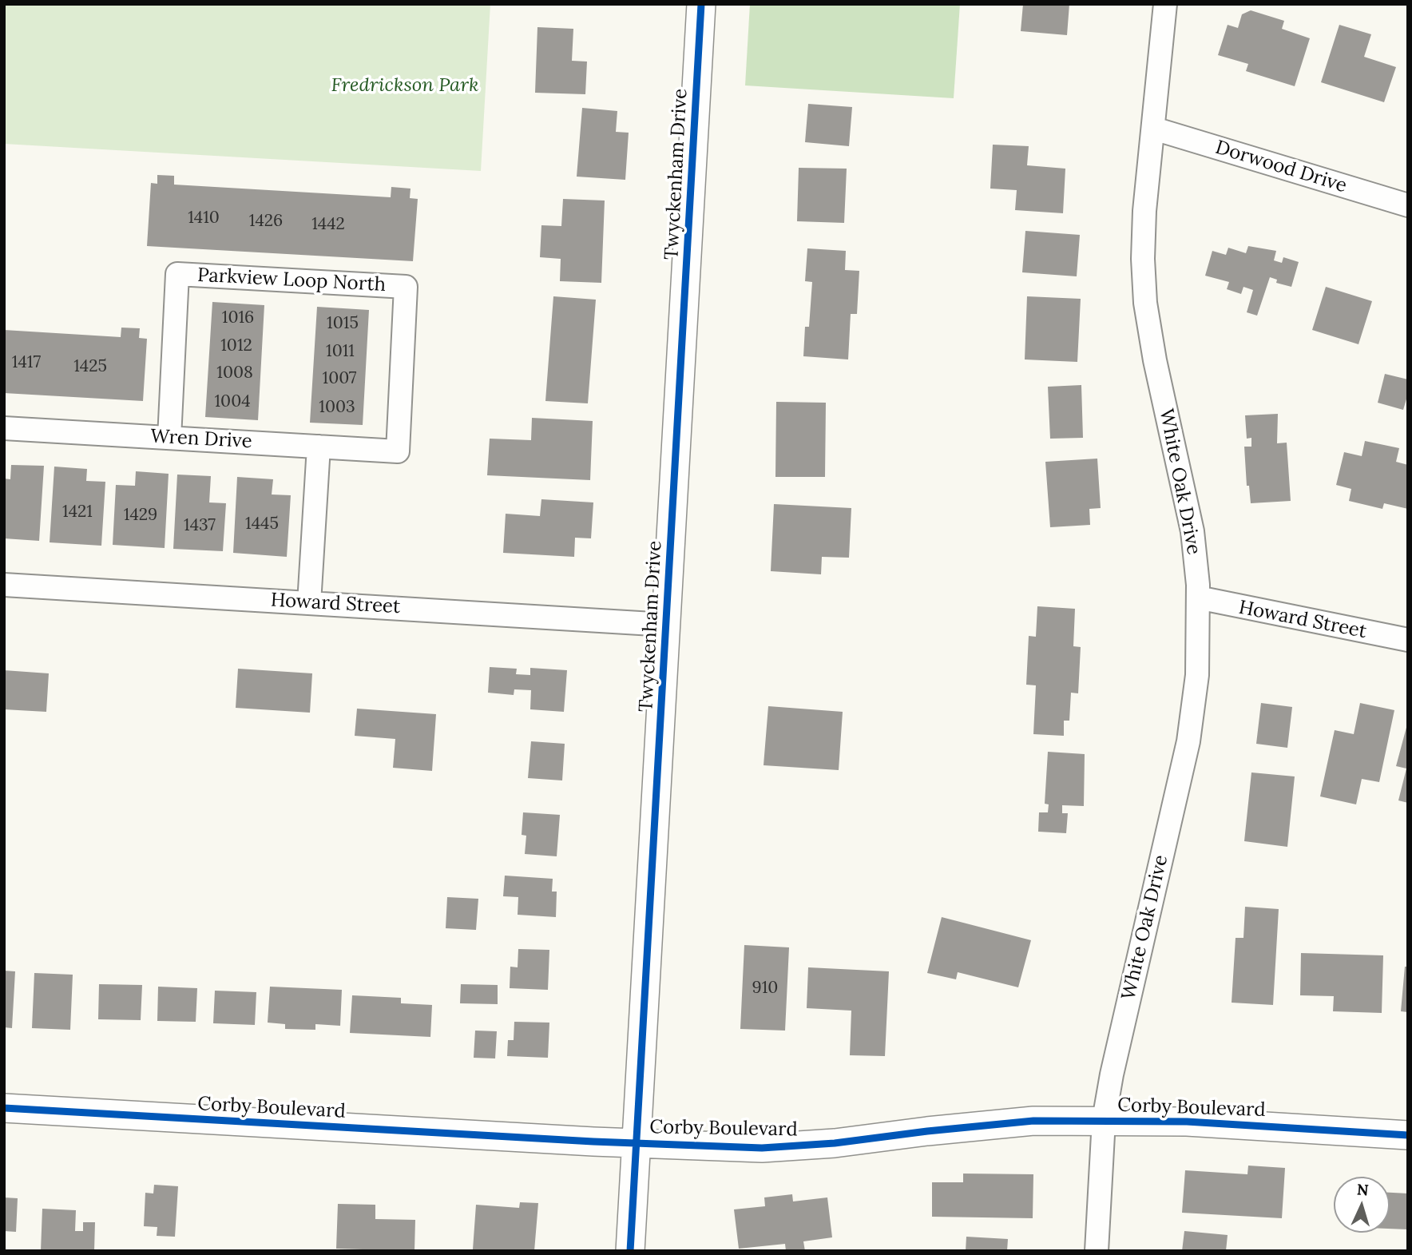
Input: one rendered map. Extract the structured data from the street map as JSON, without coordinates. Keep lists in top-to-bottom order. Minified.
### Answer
{"streets":{"street":["Dorwood Drive","Twyckenham Drive","Parkview Loop North","Wren Drive","White Oak Drive","Howard Street","Corby Boulevard"]},"crossings":[["Dorwood Drive","White Oak Drive"],["Twyckenham Drive","Howard Street"],["Twyckenham Drive","Corby Boulevard"],["Parkview Loop North","Wren Drive"],["White Oak Drive","Howard Street"],["White Oak Drive","Corby Boulevard"]],"parks":["Fredrickson Park"],"house_numbers":["1410","1426","1442","1016","1015","1012","1011","1417","1425","1008","1007","1004","1003","1421","1429","1445","1437","910"],"north":"top"}
